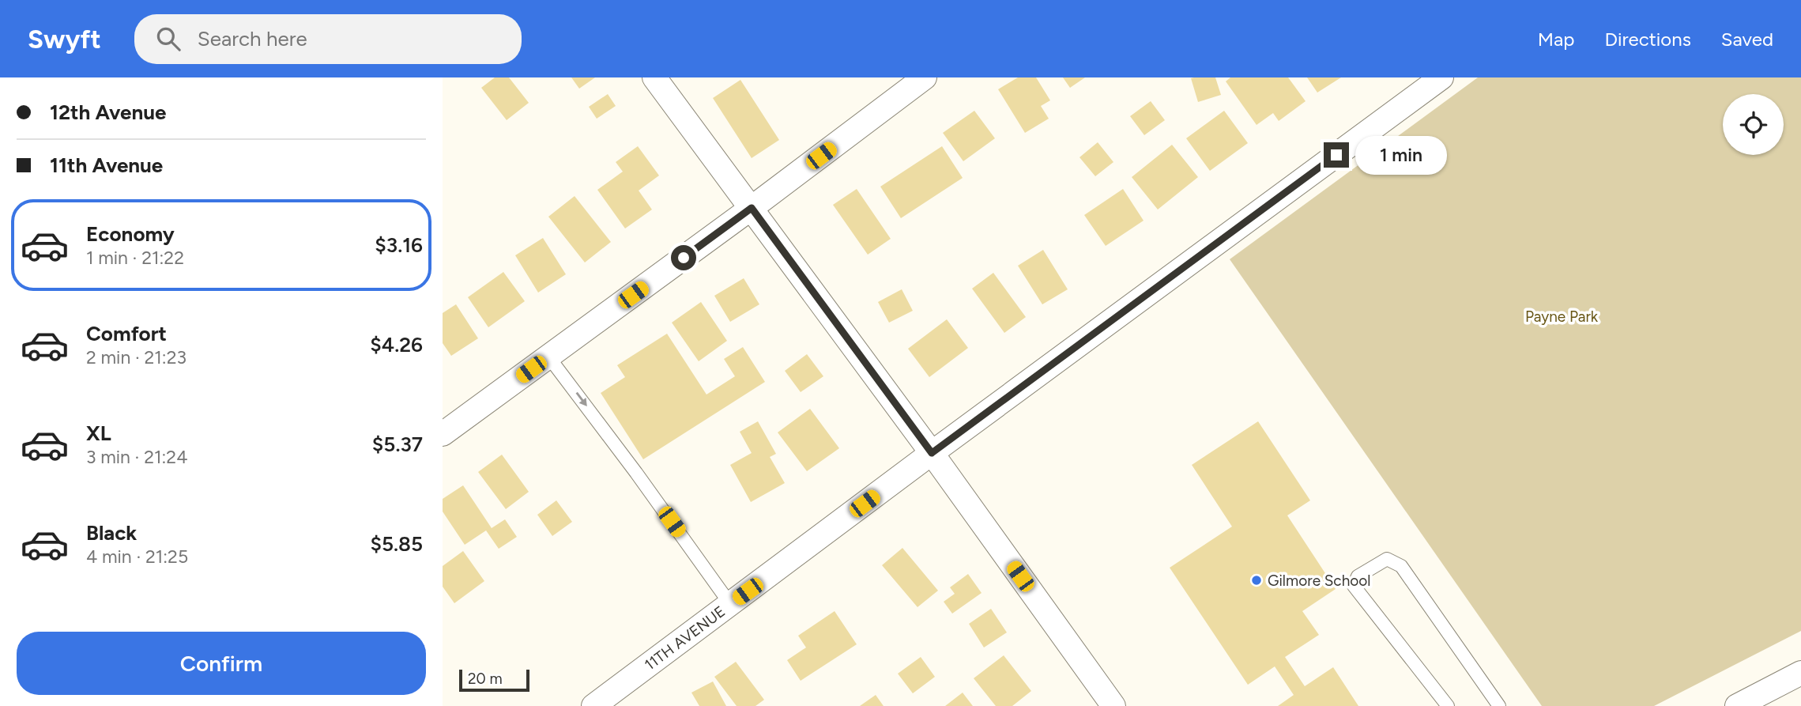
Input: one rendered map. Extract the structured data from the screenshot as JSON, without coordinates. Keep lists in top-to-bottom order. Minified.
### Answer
{"streets":{"street":["11TH AVENUE"]},"parks":["Payne Park"],"places":["Gilmore School"],"scale_bar":"20 m","page":{"header":"Swyft","search":"Search here","nav":["Map","Directions","Saved"],"banner":["12th Avenue","11th Avenue"],"bubble":"1 min","list":[{"name":"Economy","note":"1 min · 21:22","value":"$3.16"},{"name":"Comfort","note":"2 min · 21:23","value":"$4.26"},{"name":"XL","note":"3 min · 21:24","value":"$5.37"},{"name":"Black","note":"4 min · 21:25","value":"$5.85"}],"buttons":"Confirm","scale":"20 m"}}
